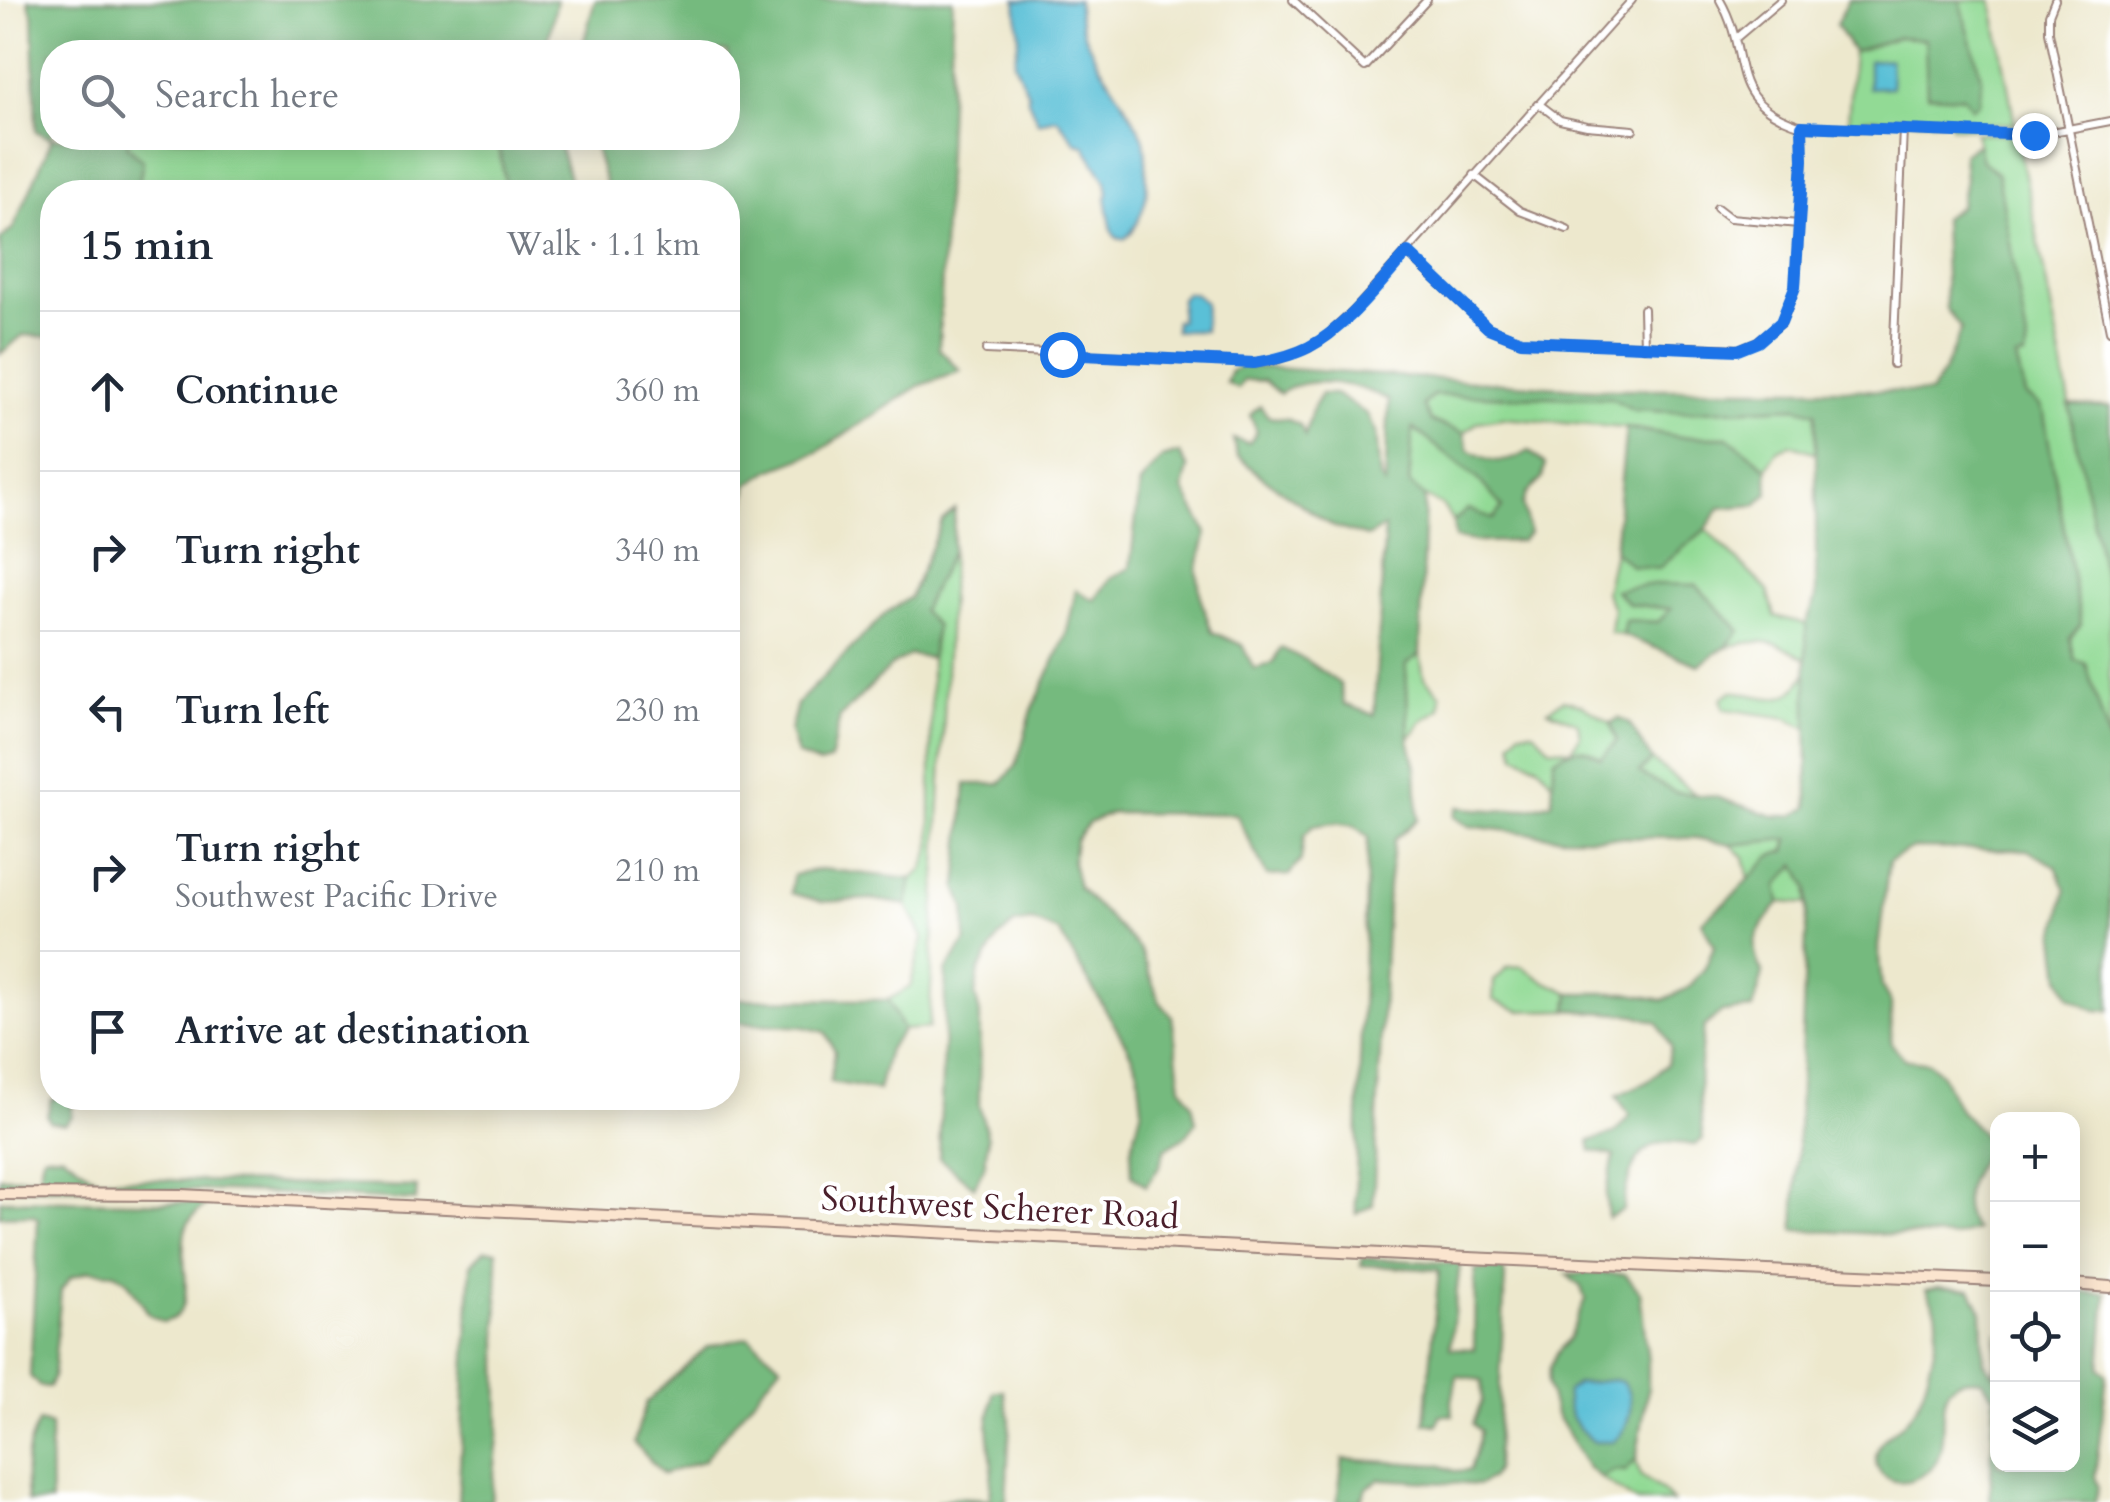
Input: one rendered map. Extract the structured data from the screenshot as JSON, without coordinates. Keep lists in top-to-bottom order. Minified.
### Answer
{"streets":{"main road":["Southwest Scherer Road"]},"page":{"search":"Search here","heading":["15 min","Walk · 1.1 km"],"list":[["Continue","360 m"],["Turn right","340 m"],["Turn left","230 m"],["Turn right","Southwest Pacific Drive","210 m"],"Arrive at destination"],"map_buttons":["+","−"]}}
